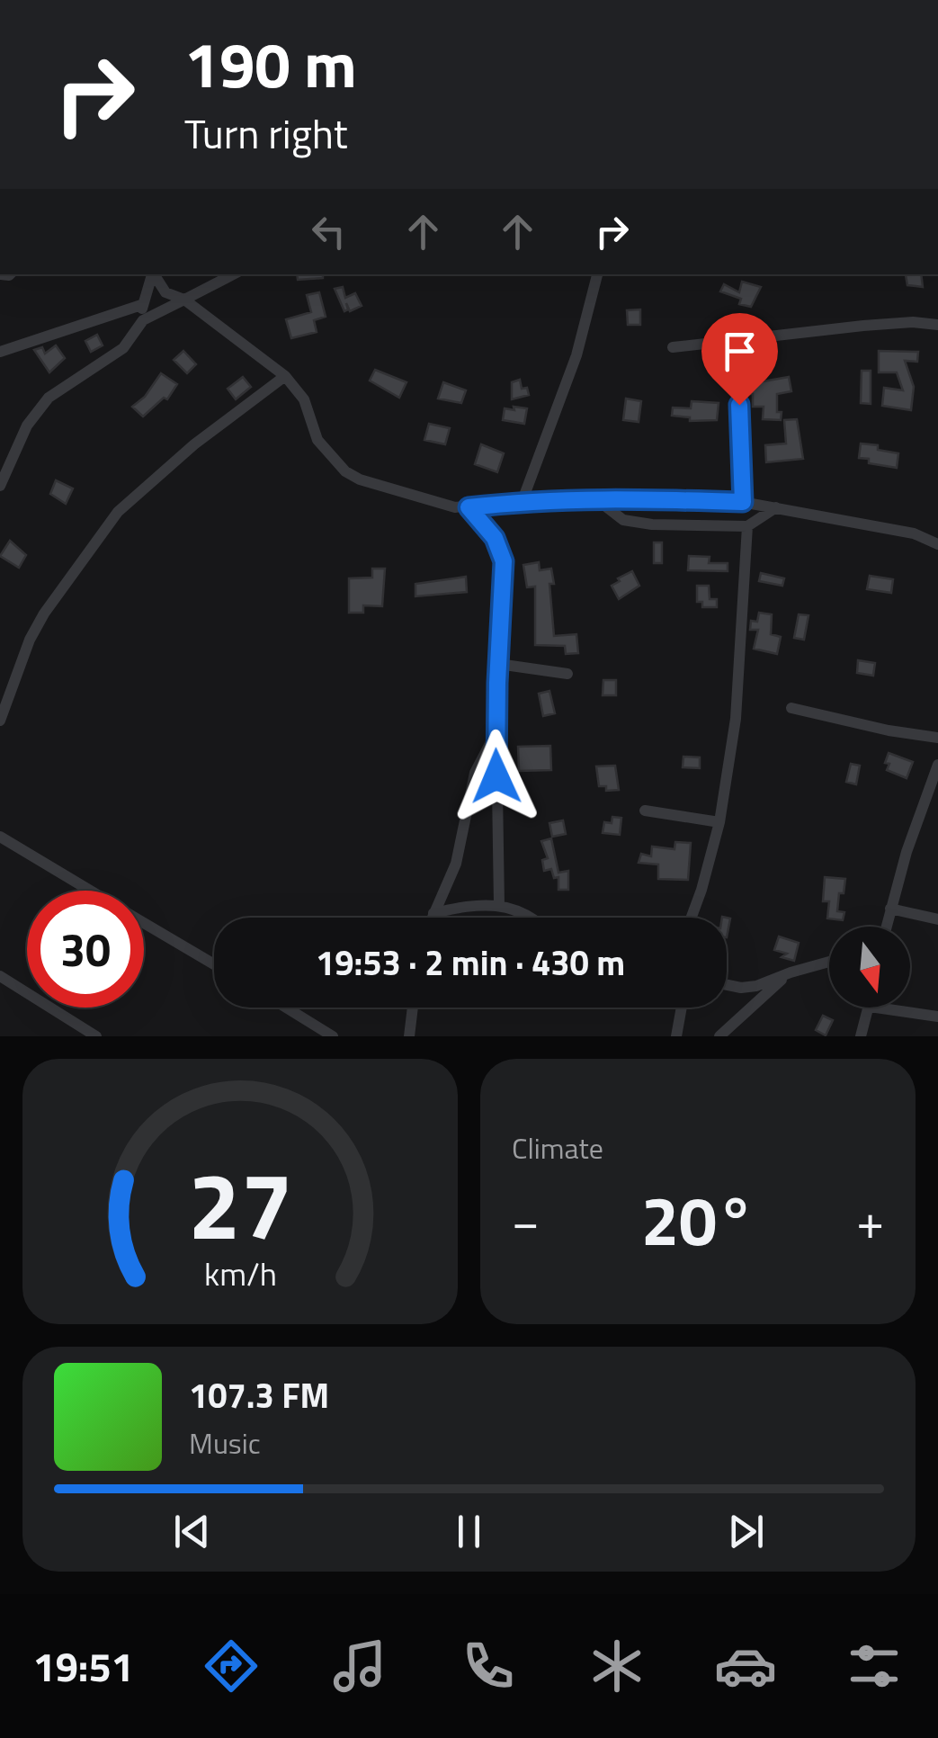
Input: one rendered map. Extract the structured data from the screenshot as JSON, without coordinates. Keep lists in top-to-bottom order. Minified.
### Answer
{"north":"bottom","page":{"turn":["190 m","Turn right"],"limit":"30","trip":"19:53 · 2 min · 430 m","tile":"Climate","heat":["−","20°","+"],"song":["107.3 FM","Music"],"tabs":"19:51","gauge":["27","km/h"]}}
